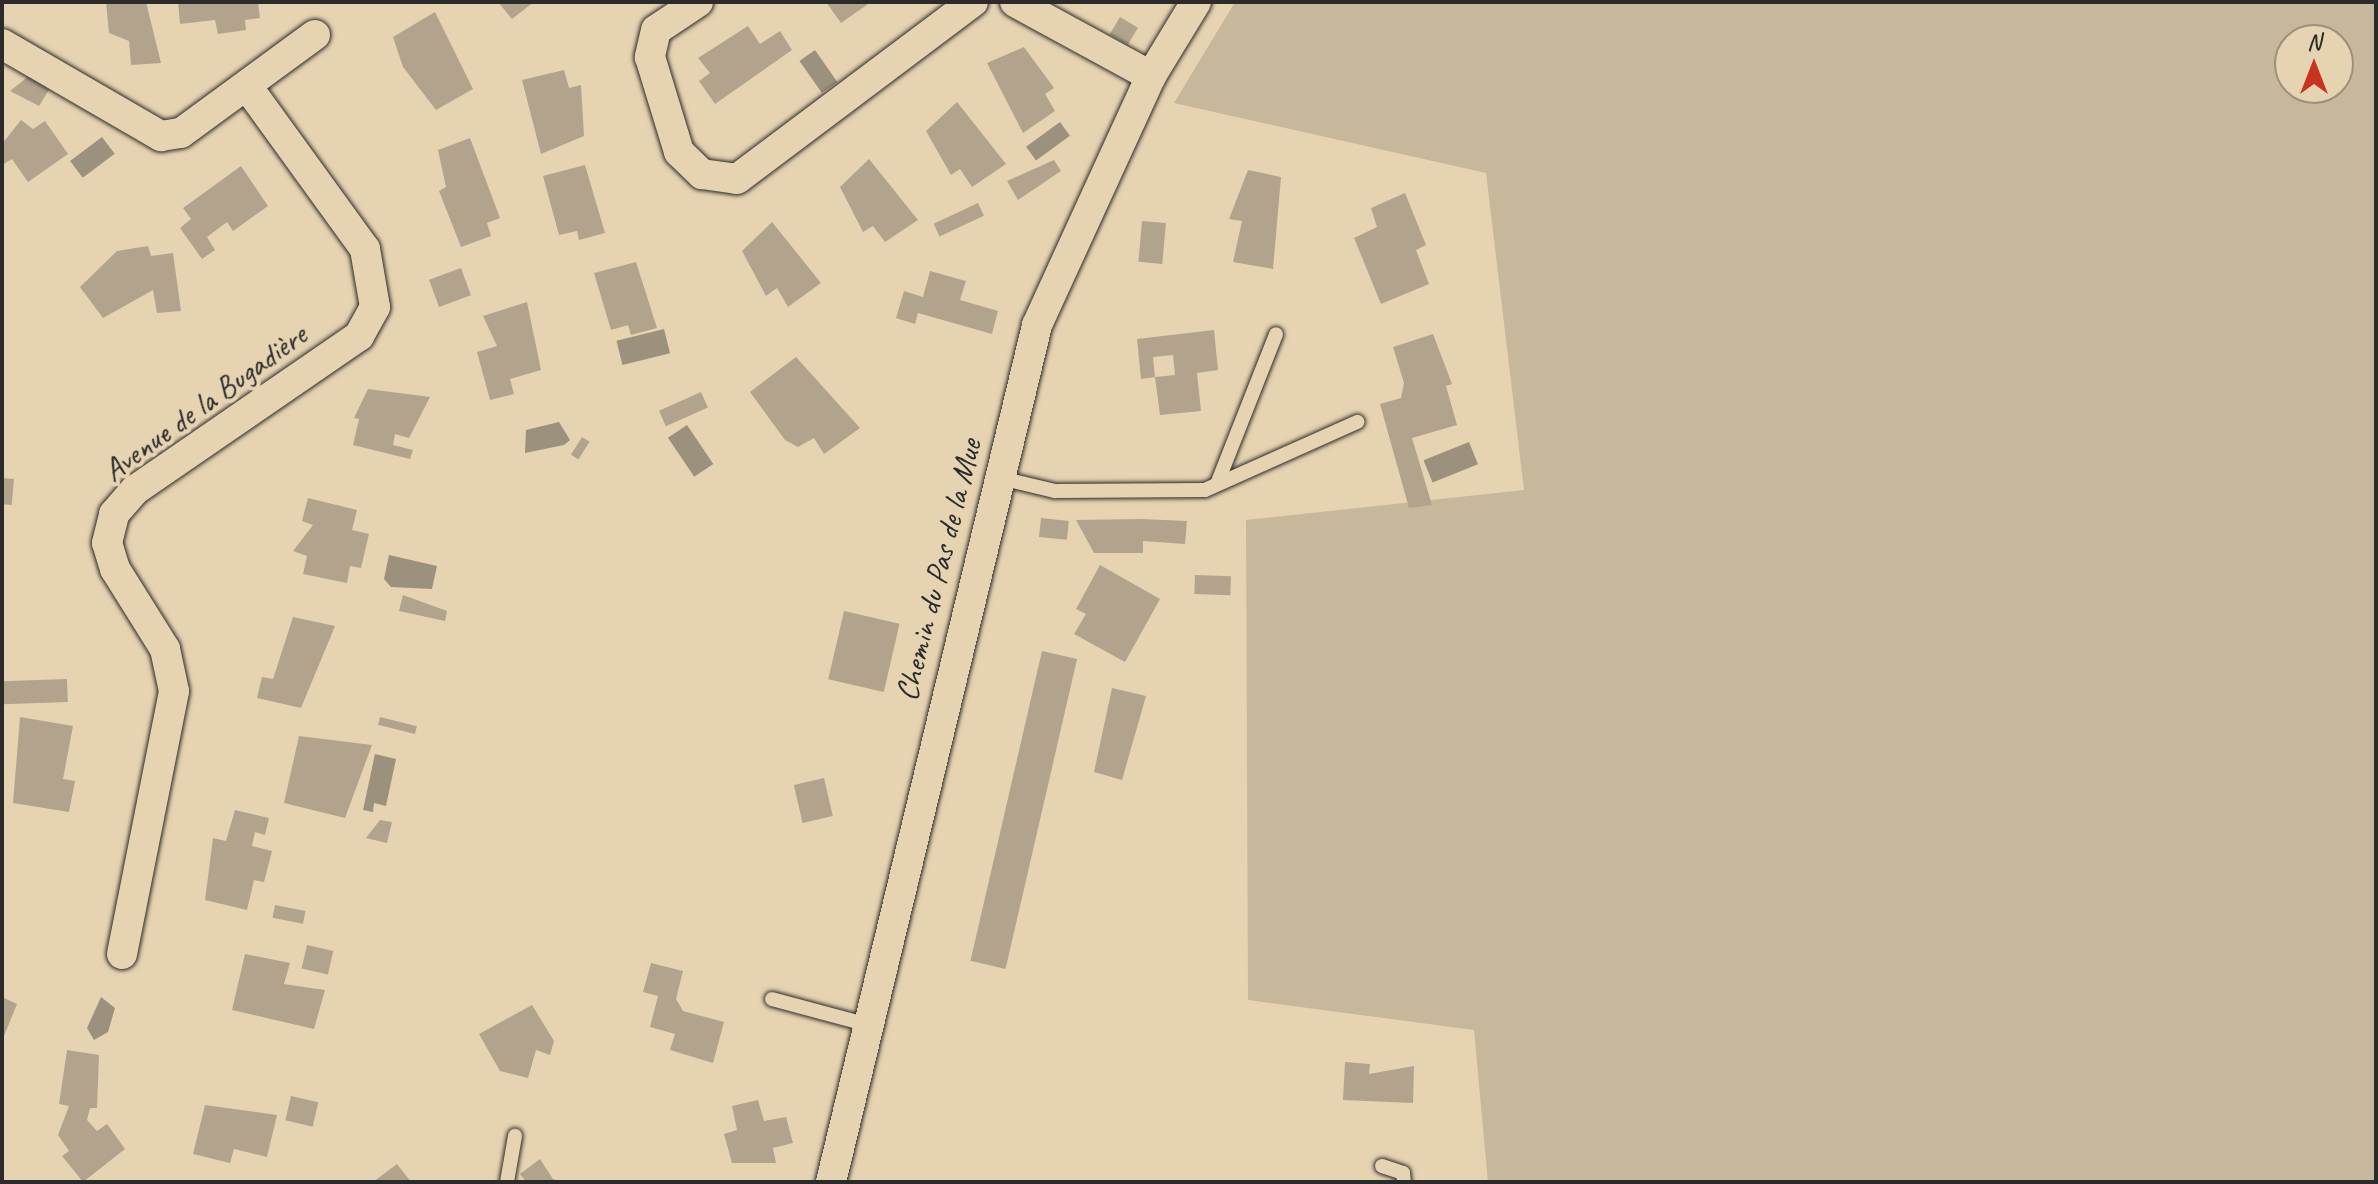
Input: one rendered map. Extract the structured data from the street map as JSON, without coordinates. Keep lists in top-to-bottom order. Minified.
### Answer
{"streets":{"street":["Avenue de la Bugadière","Chemin du Pas de la Mue"]},"north":"top"}
